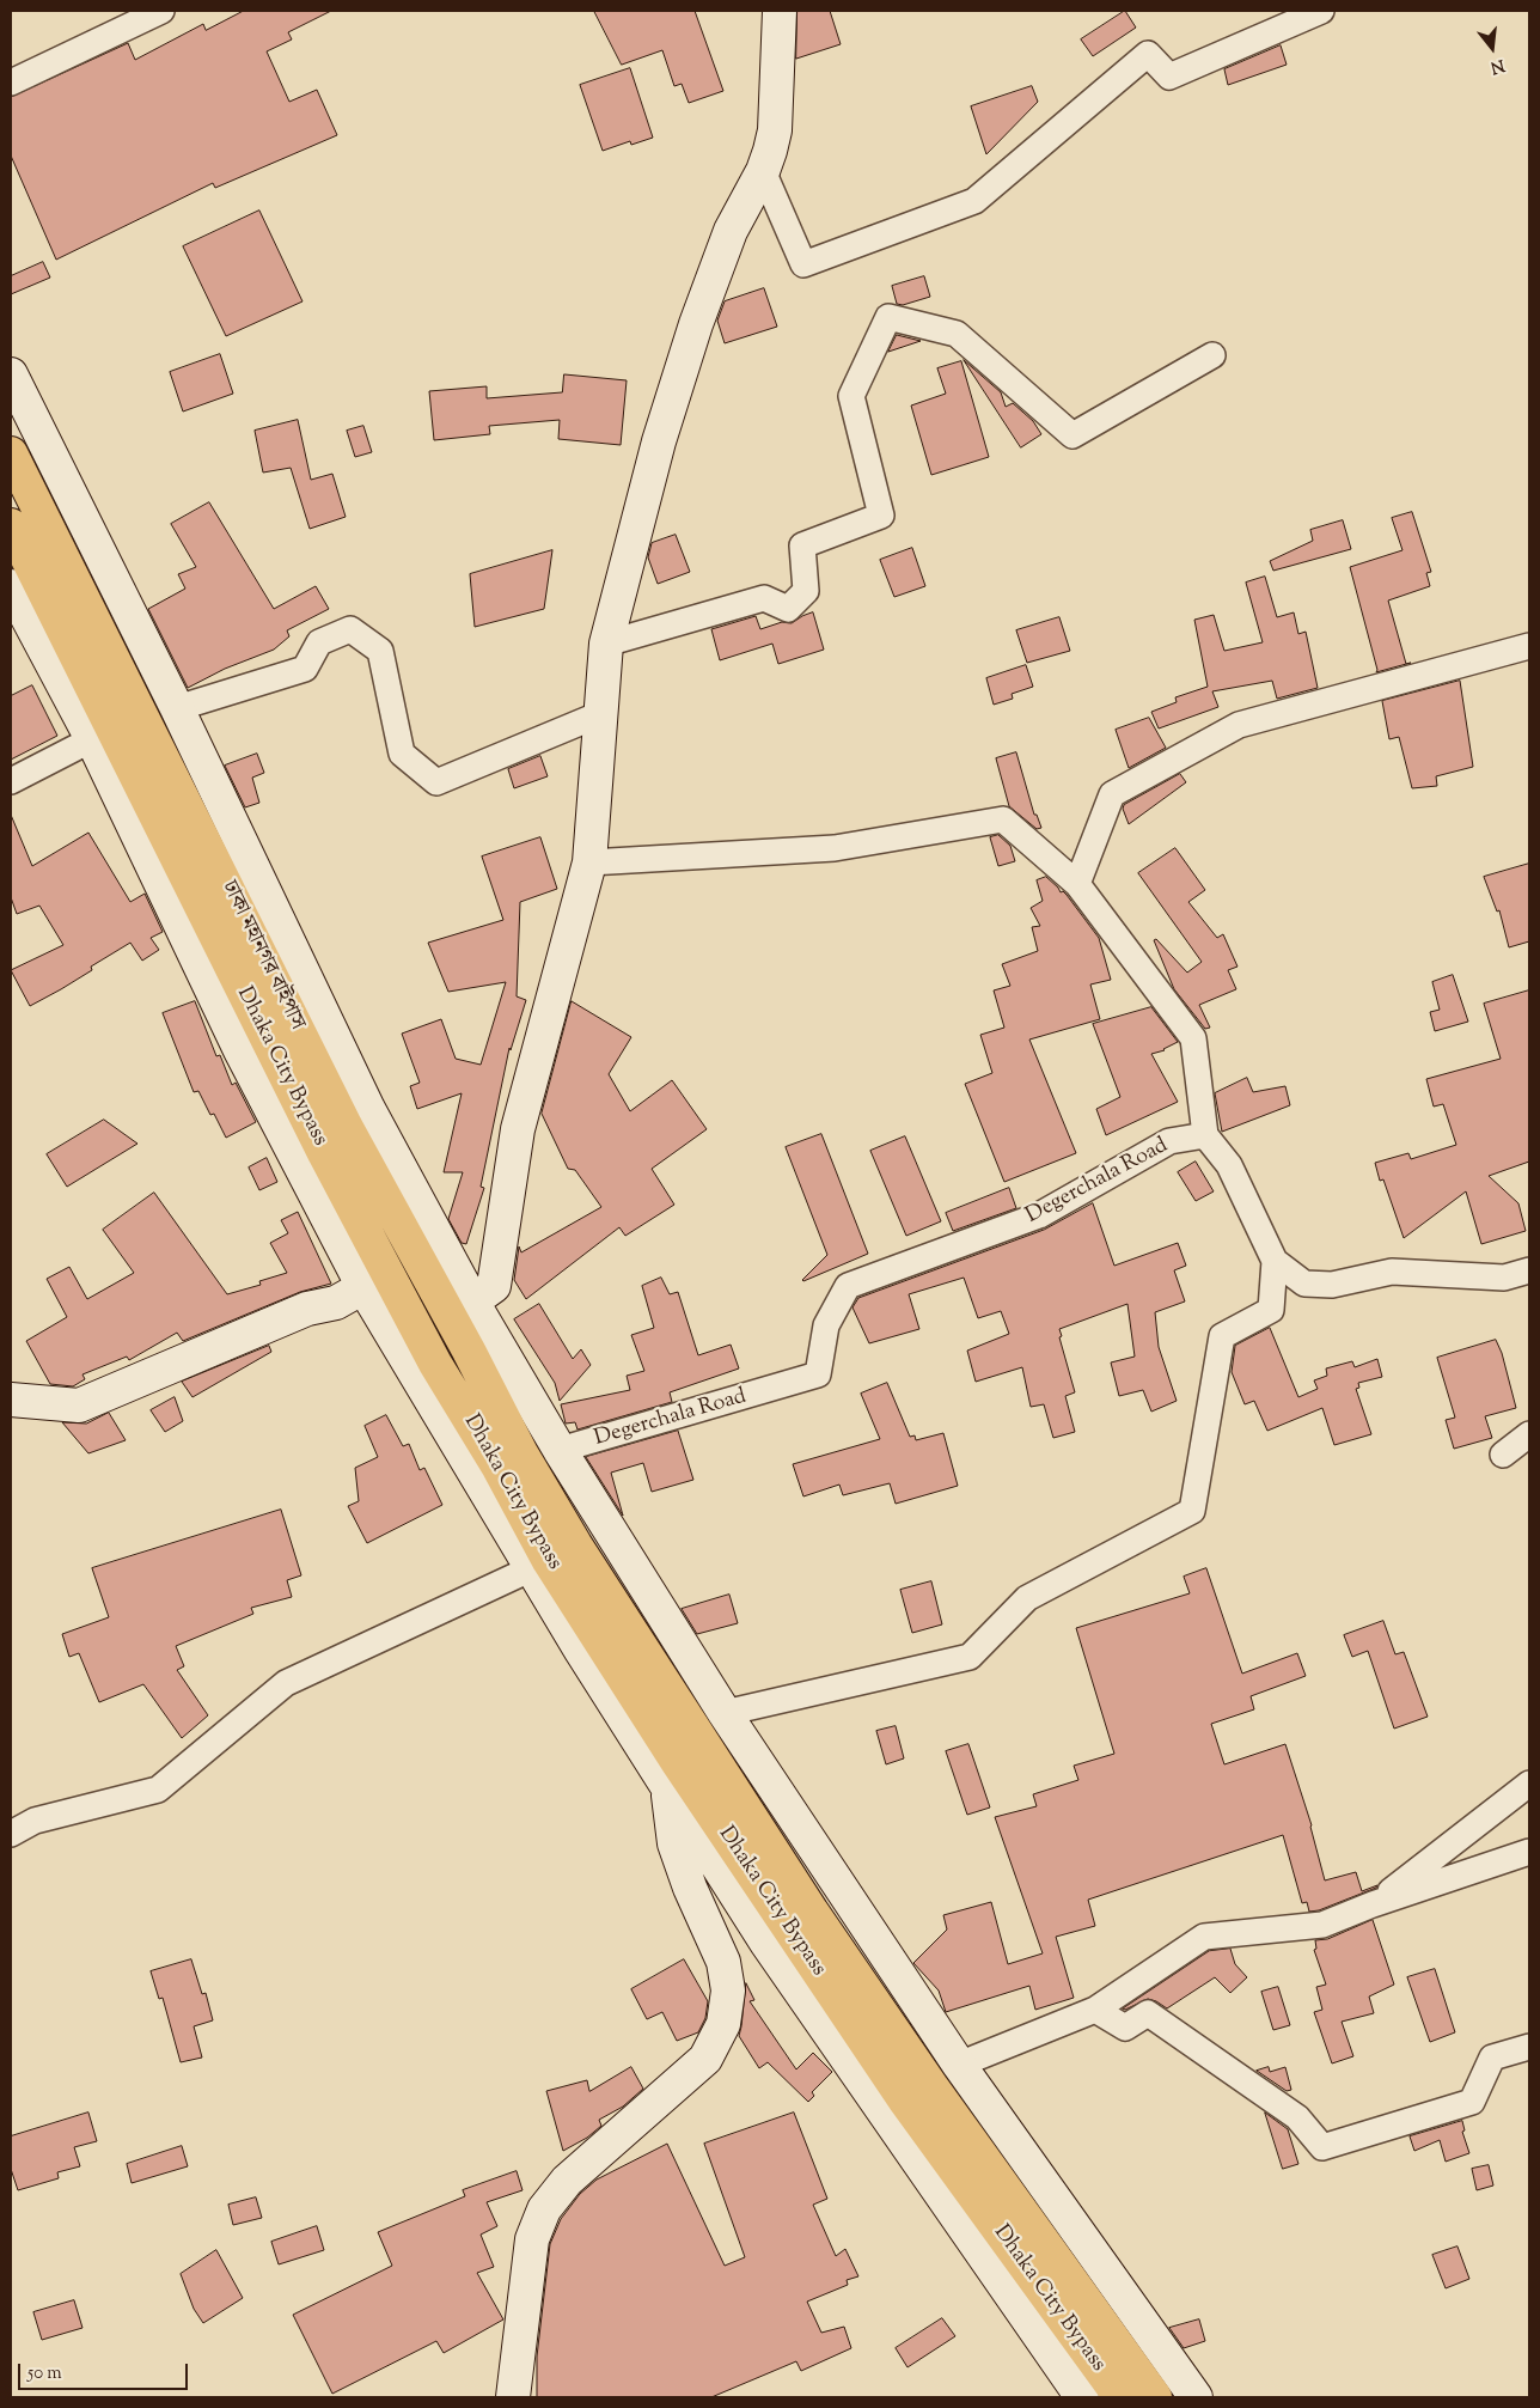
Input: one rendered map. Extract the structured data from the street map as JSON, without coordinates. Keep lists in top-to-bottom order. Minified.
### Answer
{"streets":{"highway":["ঢাকা মহানগর বাইপাস","Dhaka City Bypass"],"street":["Degerchala Road"]},"crossings":[["ঢাকা মহানগর বাইপাস","Dhaka City Bypass"]],"scale_bar":"50 m","north":"bottom"}
